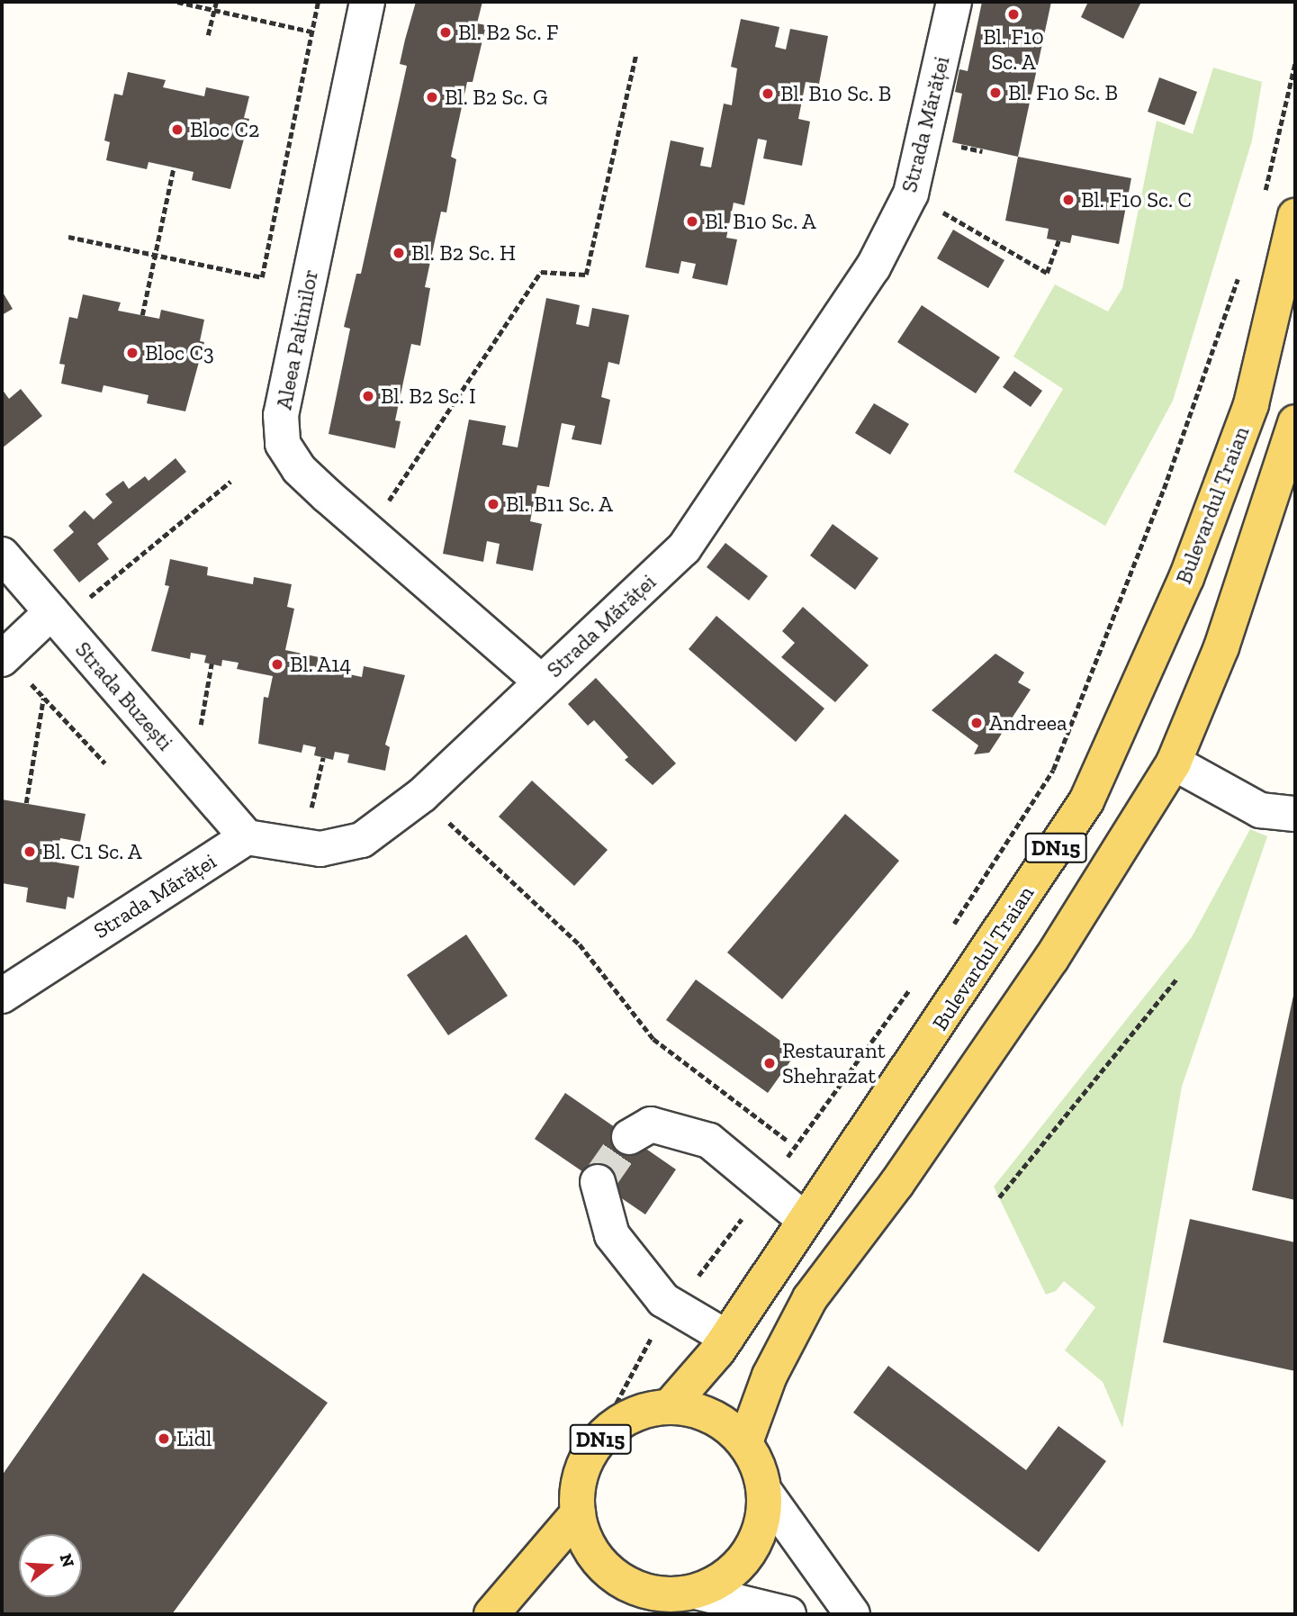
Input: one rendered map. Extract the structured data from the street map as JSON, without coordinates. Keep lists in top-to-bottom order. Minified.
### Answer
{"streets":{"main road":["Bulevardul Traian","DN15"],"street":["Strada Mărăței","Aleea Paltinilor","Strada Buzești"]},"crossings":[["Strada Mărăței","Aleea Paltinilor"],["Strada Mărăței","Strada Buzești"],["Bulevardul Traian","DN15"]],"places":["Bl. F10 Sc. A","Bl. B2 Sc. F","Bl. F10 Sc. B","Bl. B10 Sc. B","Bl. B2 Sc. G","Bloc C2","Bl. F10 Sc. C","Bl. B10 Sc. A","Bl. B2 Sc. H","Bloc C3","Bl. B2 Sc. I","Bl. B11 Sc. A","Bl. A14","Andreea","Bl. C1 Sc. A","Restaurant Shehrazat","Lidl"],"north":"right"}
